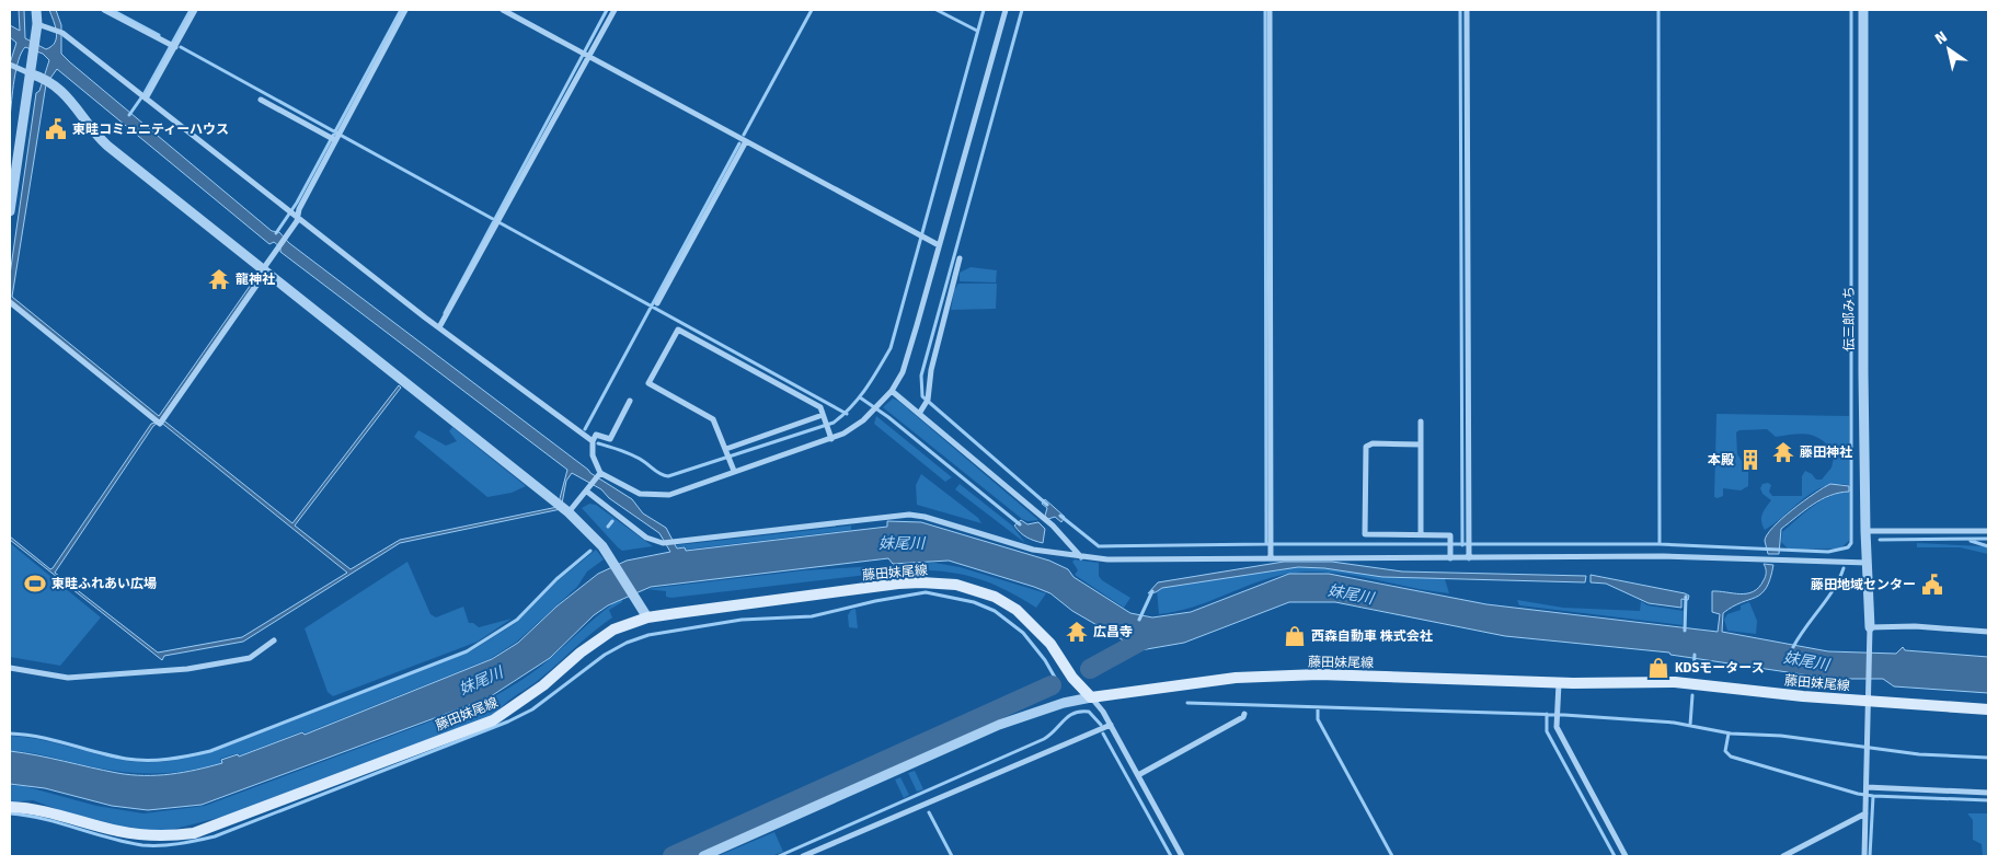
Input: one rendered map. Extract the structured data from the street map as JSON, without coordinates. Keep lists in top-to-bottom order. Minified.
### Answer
{"streets":{"main road":["藤田妹尾線"],"street":["伝三郎みち"]},"water":["妹尾川"],"places":{"public building":["東畦コミュニティーハウス","藤田地域センター"],"temple":["龍神社","藤田神社","広昌寺"],"building":["本殿"],"sports":["東畦ふれあい広場"],"shop":["西森自動車 株式会社","KDSモータース"]},"north":"top left"}
